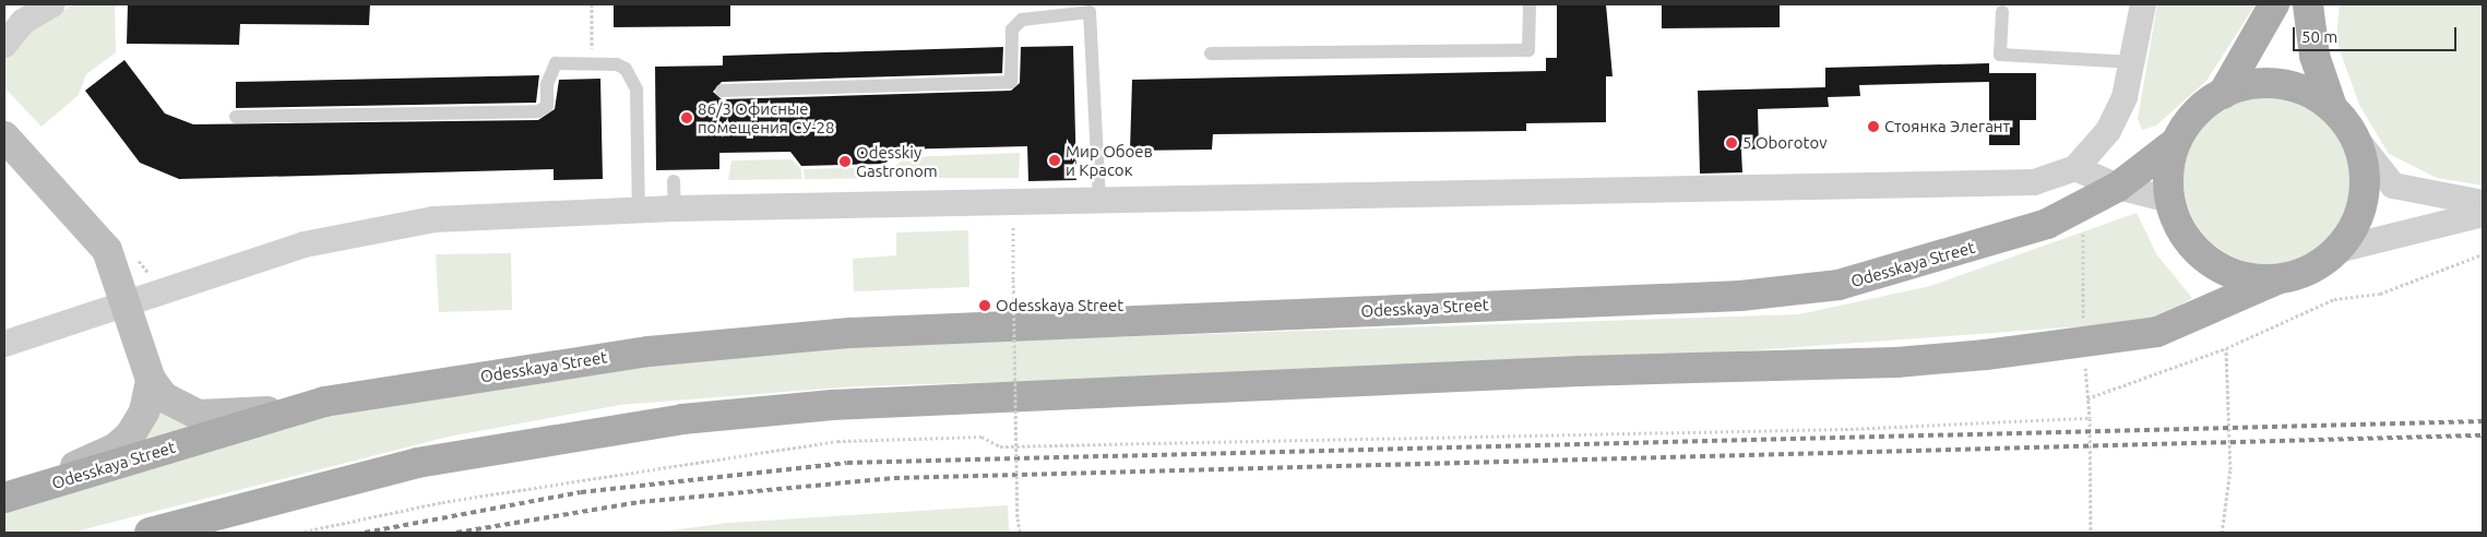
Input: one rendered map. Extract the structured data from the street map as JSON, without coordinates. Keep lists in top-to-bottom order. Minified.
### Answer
{"streets":{"main road":["Odesskaya Street"]},"places":["86/3 Офисные помещения СУ-28","Стоянка Элегант","5 Oborotov","Мир Обоев и Красок","Odesskiy Gastronom","Odesskaya Street"],"scale_bar":"50 m"}
